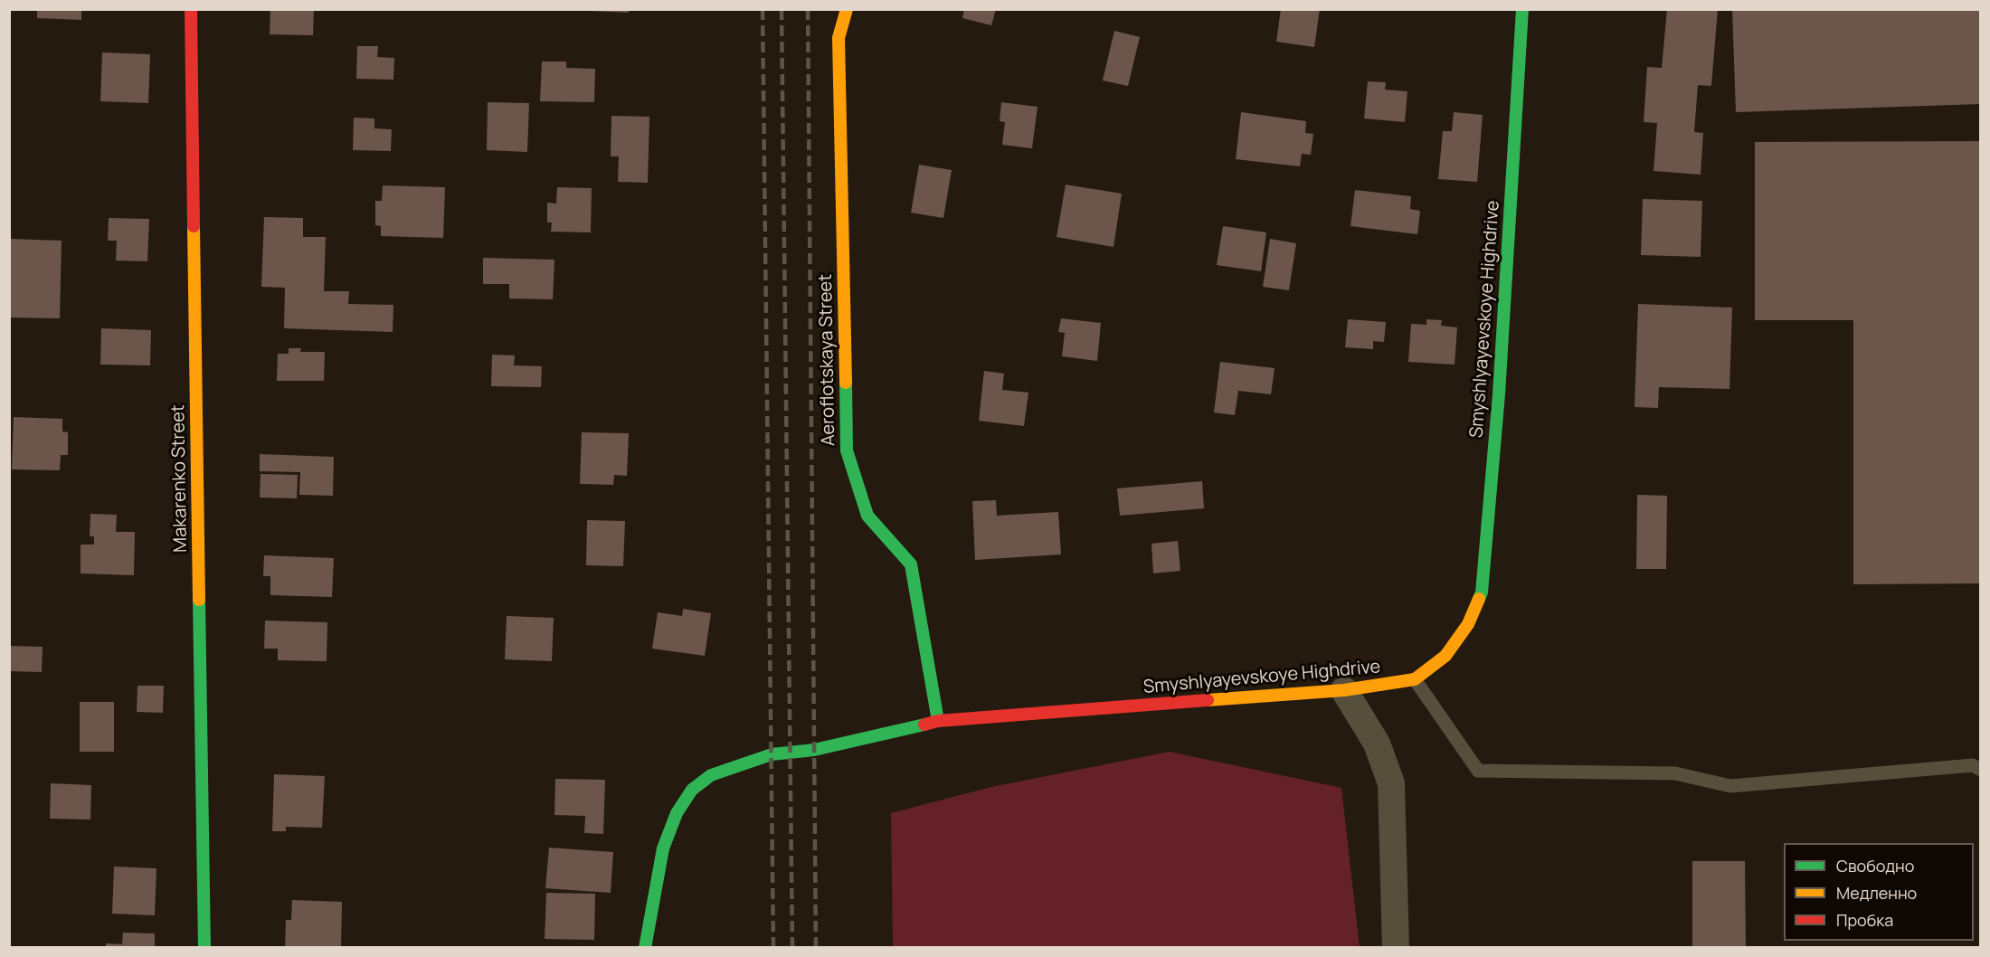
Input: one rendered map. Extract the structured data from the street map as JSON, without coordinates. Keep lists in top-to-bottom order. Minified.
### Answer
{"streets":{"street":["Smyshlyayevskoye Highdrive","Aeroflotskaya Street","Makarenko Street"]},"crossings":[["Smyshlyayevskoye Highdrive","Aeroflotskaya Street"]],"legend":["Свободно","Медленно","Пробка"]}
